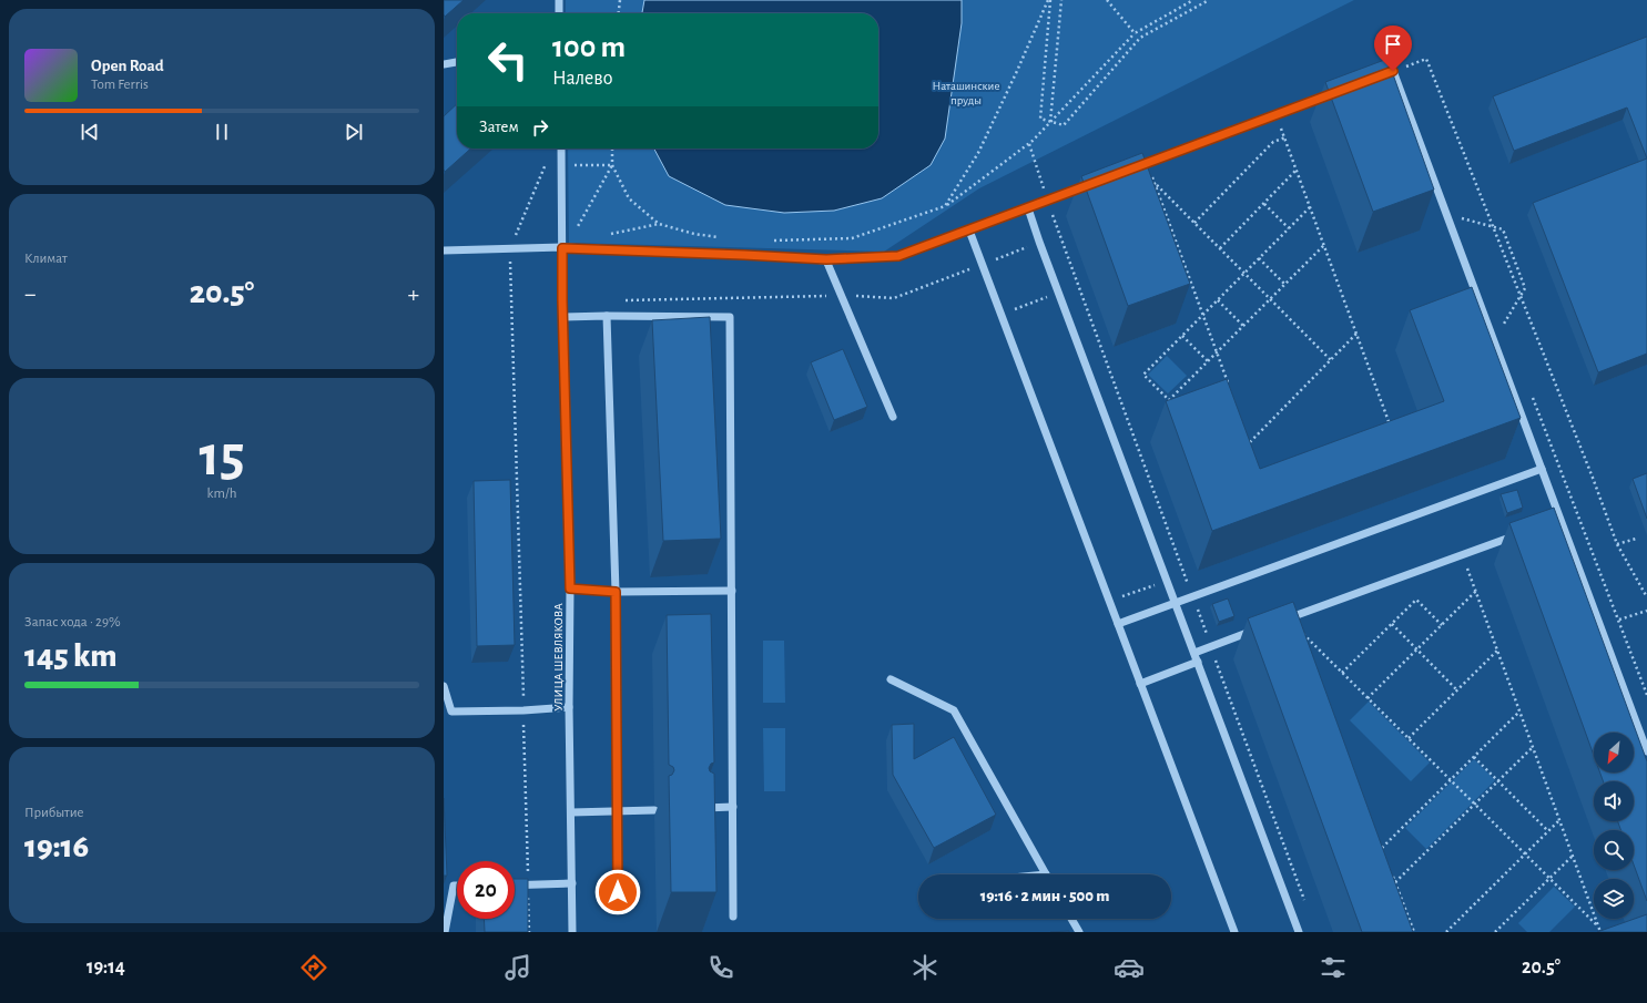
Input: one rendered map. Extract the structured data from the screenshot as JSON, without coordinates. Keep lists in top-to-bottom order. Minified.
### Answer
{"streets":{"street":["УЛИЦА ШЕВЛЯКОВА"]},"parks":["Наташинские пруды"],"north":"bottom left","page":{"turn":["100 m","Налево"],"song":["Open Road","Tom Ferris"],"then":"Затем","tile":["Климат",["15","km/h"],["Запас хода · 29%","145 km"],["Прибытие","19:16"]],"heat":["−","20.5°","+"],"limit":"20","trip":"19:16 · 2 мин · 500 m","tabs":["19:14","20.5°"]}}
